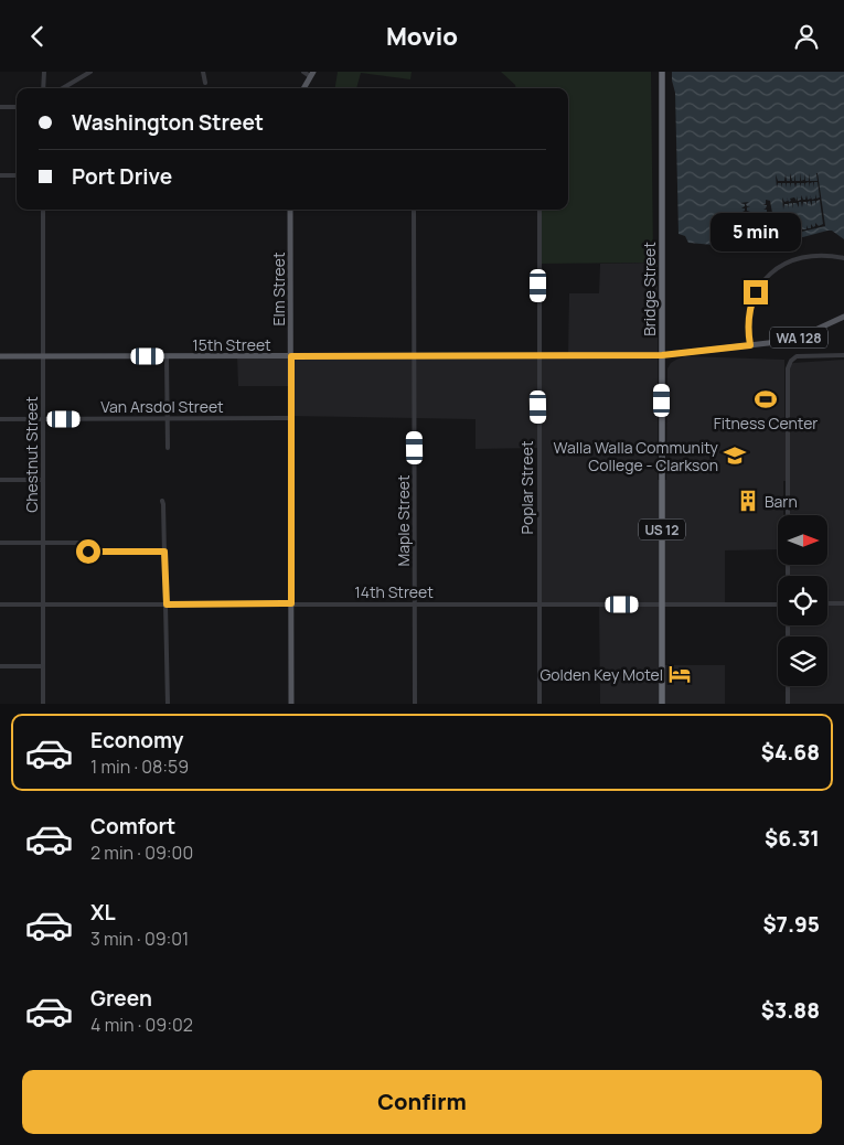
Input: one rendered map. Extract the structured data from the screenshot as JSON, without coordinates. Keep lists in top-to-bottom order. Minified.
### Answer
{"streets":{"highway":["Bridge Street","US 12"],"main road":["Elm Street","WA 128","15th Street"],"street":["Van Arsdol Street","Chestnut Street","Poplar Street","Maple Street","14th Street"]},"crossings":[["Elm Street","15th Street"],["Elm Street","Van Arsdol Street"],["Elm Street","14th Street"],["Bridge Street","WA 128"],["Bridge Street","15th Street"],["Bridge Street","14th Street"],["WA 128","15th Street"],["15th Street","Chestnut Street"],["15th Street","Poplar Street"],["15th Street","Maple Street"],["Van Arsdol Street","Chestnut Street"],["Chestnut Street","14th Street"],["Poplar Street","14th Street"],["Maple Street","14th Street"]],"places":{"sports":["Fitness Center"],"school or university":["Walla Walla Community College - Clarkson"],"building":["Barn"],"hotel":["Golden Key Motel"]},"north":"right","page":{"header":"Movio","banner":["Washington Street","Port Drive"],"bubble":"5 min","list":[{"name":"Economy","note":"1 min · 08:59","value":"$4.68"},{"name":"Comfort","note":"2 min · 09:00","value":"$6.31"},{"name":"XL","note":"3 min · 09:01","value":"$7.95"},{"name":"Green","note":"4 min · 09:02","value":"$3.88"}],"buttons":"Confirm"}}
